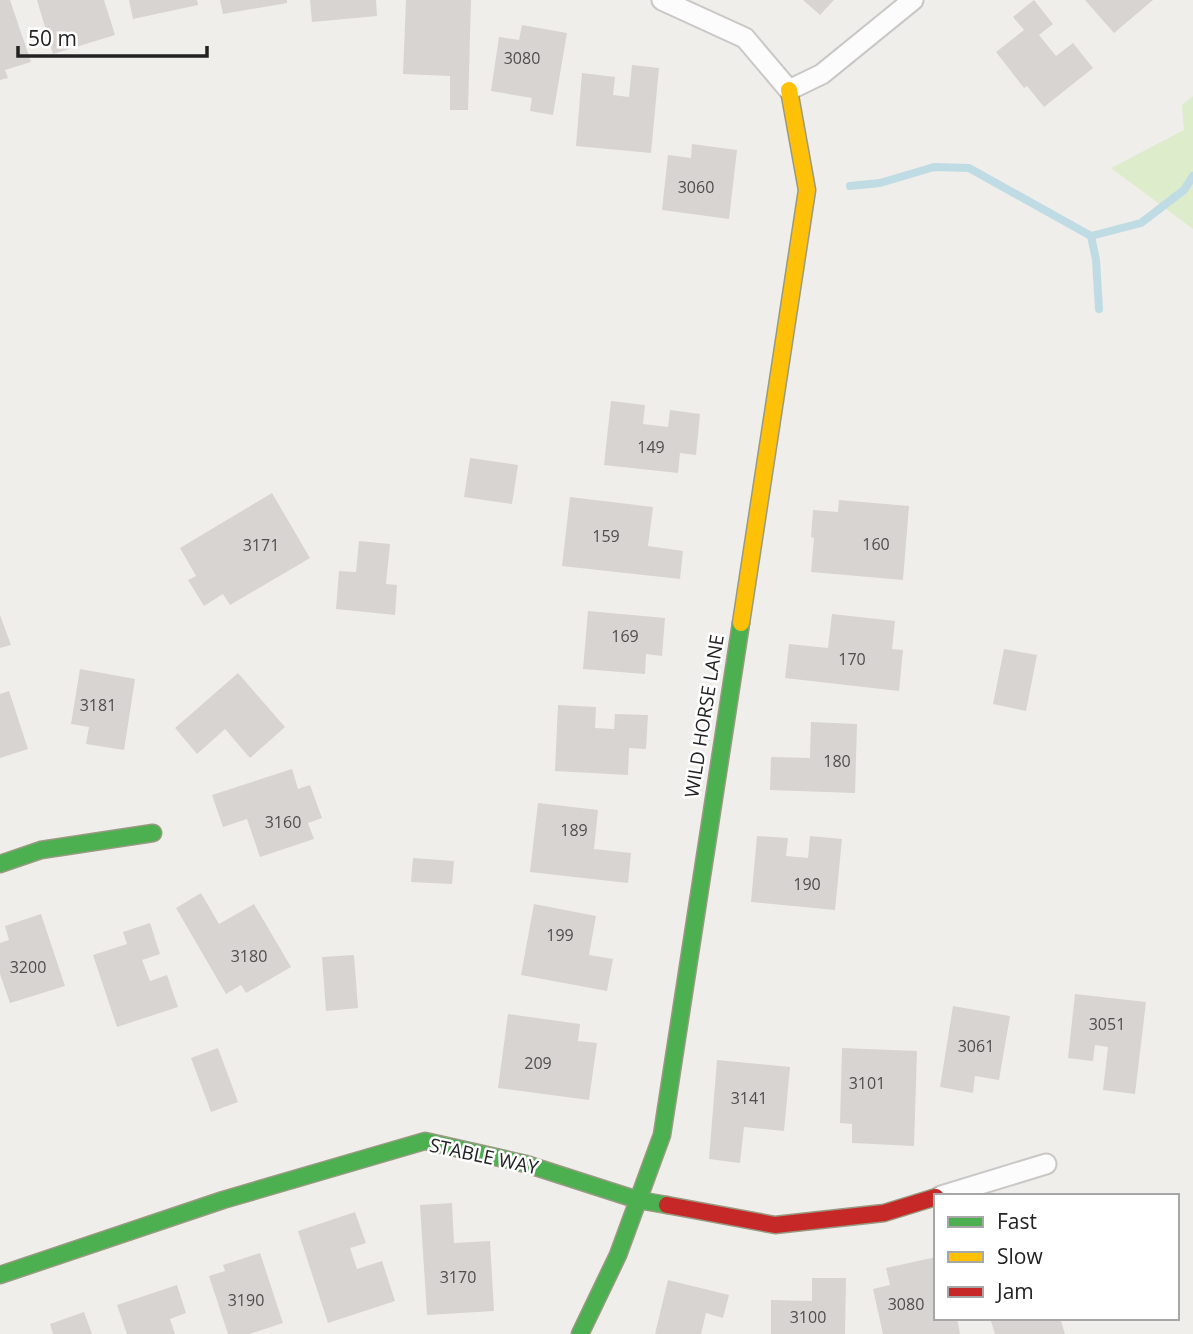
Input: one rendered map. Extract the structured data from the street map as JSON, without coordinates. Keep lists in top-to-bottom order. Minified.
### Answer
{"streets":{"street":["WILD HORSE LANE","STABLE WAY"]},"crossings":[["WILD HORSE LANE","STABLE WAY"]],"house_numbers":["3080","3060","149","159","160","3171","169","170","3181","180","3160","189","190","199","3180","3200","3051","3061","209","3101","3141","3170","3190","3080","3100"],"legend":["Fast","Slow","Jam"],"scale_bar":"50 m"}
